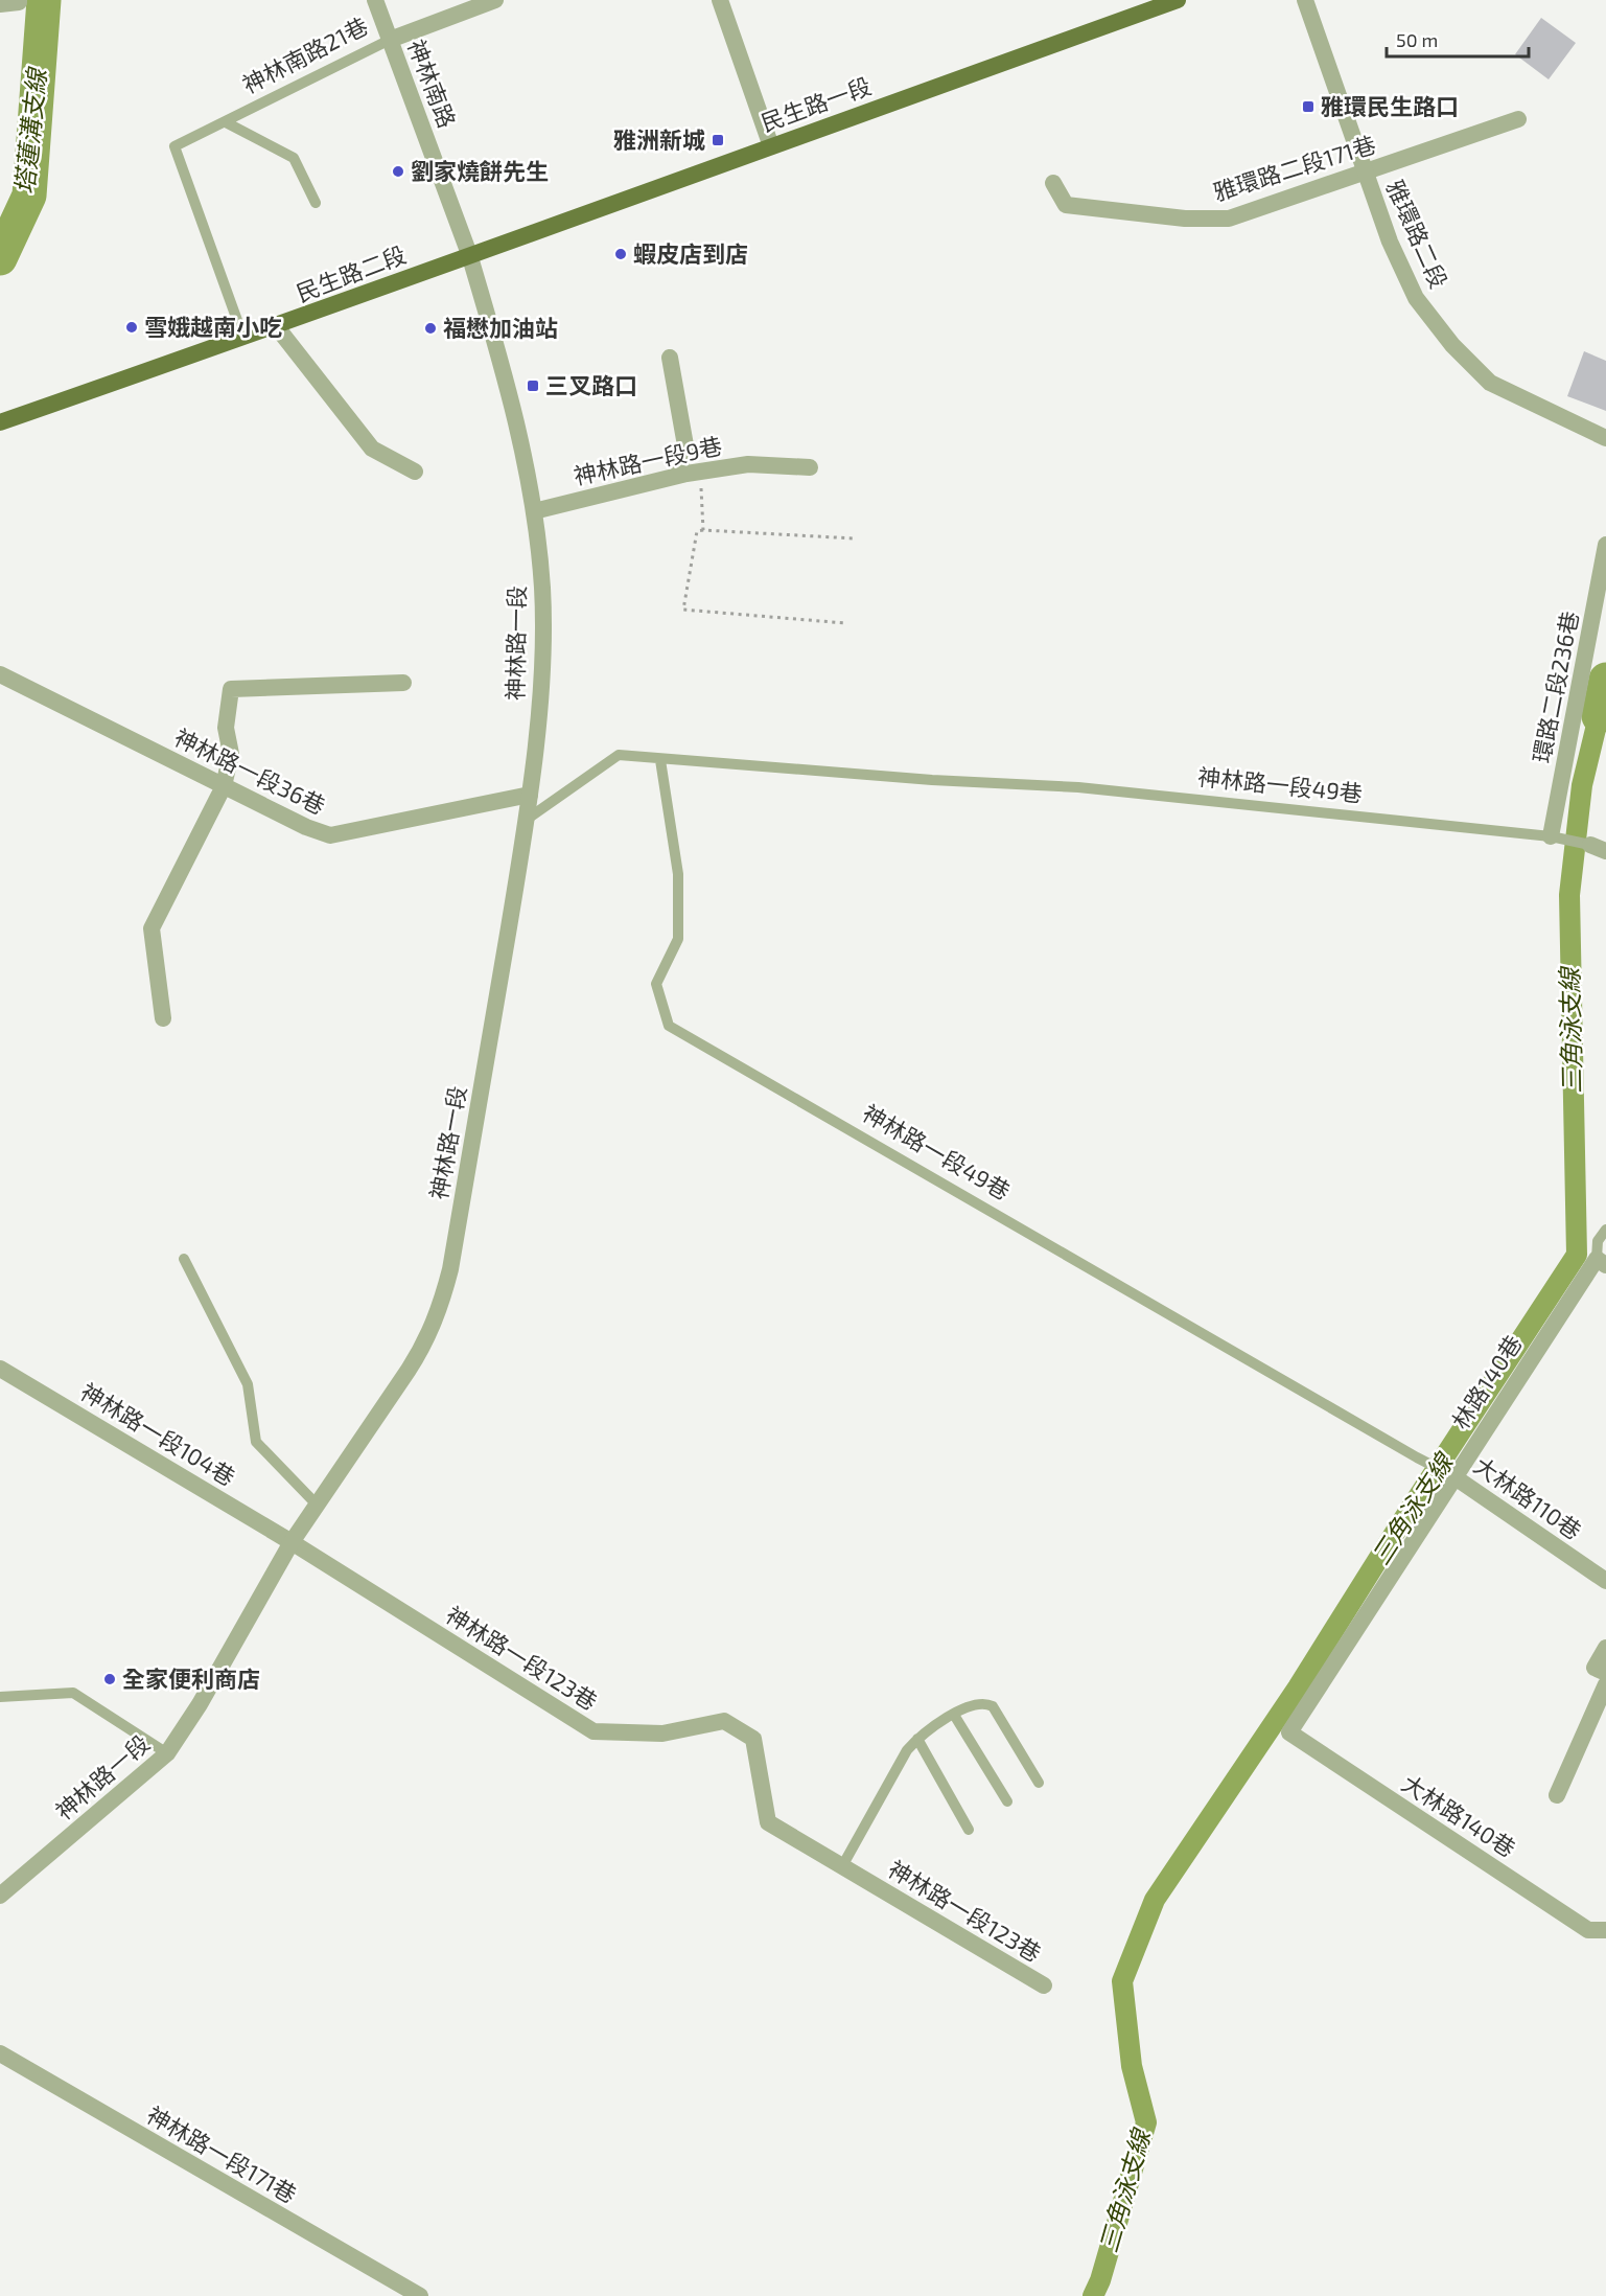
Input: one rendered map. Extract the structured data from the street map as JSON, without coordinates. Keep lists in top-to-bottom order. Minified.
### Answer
{"streets":{"main road":["民生路一段","民生路二段"],"street":["神林南路21巷","神林南路","雅環路二段171巷","雅環路二段","神林路一段9巷","神林路一段","環路二段236巷","神林路一段36巷","林路140巷","神林路一段104巷","大林路110巷","神林路一段123巷","大林路140巷","神林路一段171巷"],"lane":["神林路一段49巷"]},"crossings":[["神林南路21巷","神林南路"],["神林南路21巷","民生路二段"],["神林南路","民生路一段"],["神林南路","民生路二段"],["神林南路","神林路一段"],["民生路一段","民生路二段"],["民生路一段","神林路一段"],["雅環路二段171巷","雅環路二段"],["民生路二段","神林路一段"],["神林路一段9巷","神林路一段"],["神林路一段","神林路一段36巷"],["神林路一段","神林路一段49巷"],["神林路一段","神林路一段104巷"],["神林路一段","神林路一段123巷"],["環路二段236巷","神林路一段49巷"],["神林路一段49巷","林路140巷"],["神林路一段49巷","大林路110巷"],["林路140巷","大林路110巷"],["林路140巷","大林路140巷"],["神林路一段104巷","神林路一段123巷"]],"water":["塔蓮溝支線","三角泳支線"],"places":{"transit":["雅環民生路口","雅洲新城","三叉路口"],"other":["劉家燒餅先生","蝦皮店到店","雪娥越南小吃","福懋加油站","全家便利商店"]},"scale_bar":"50 m"}
